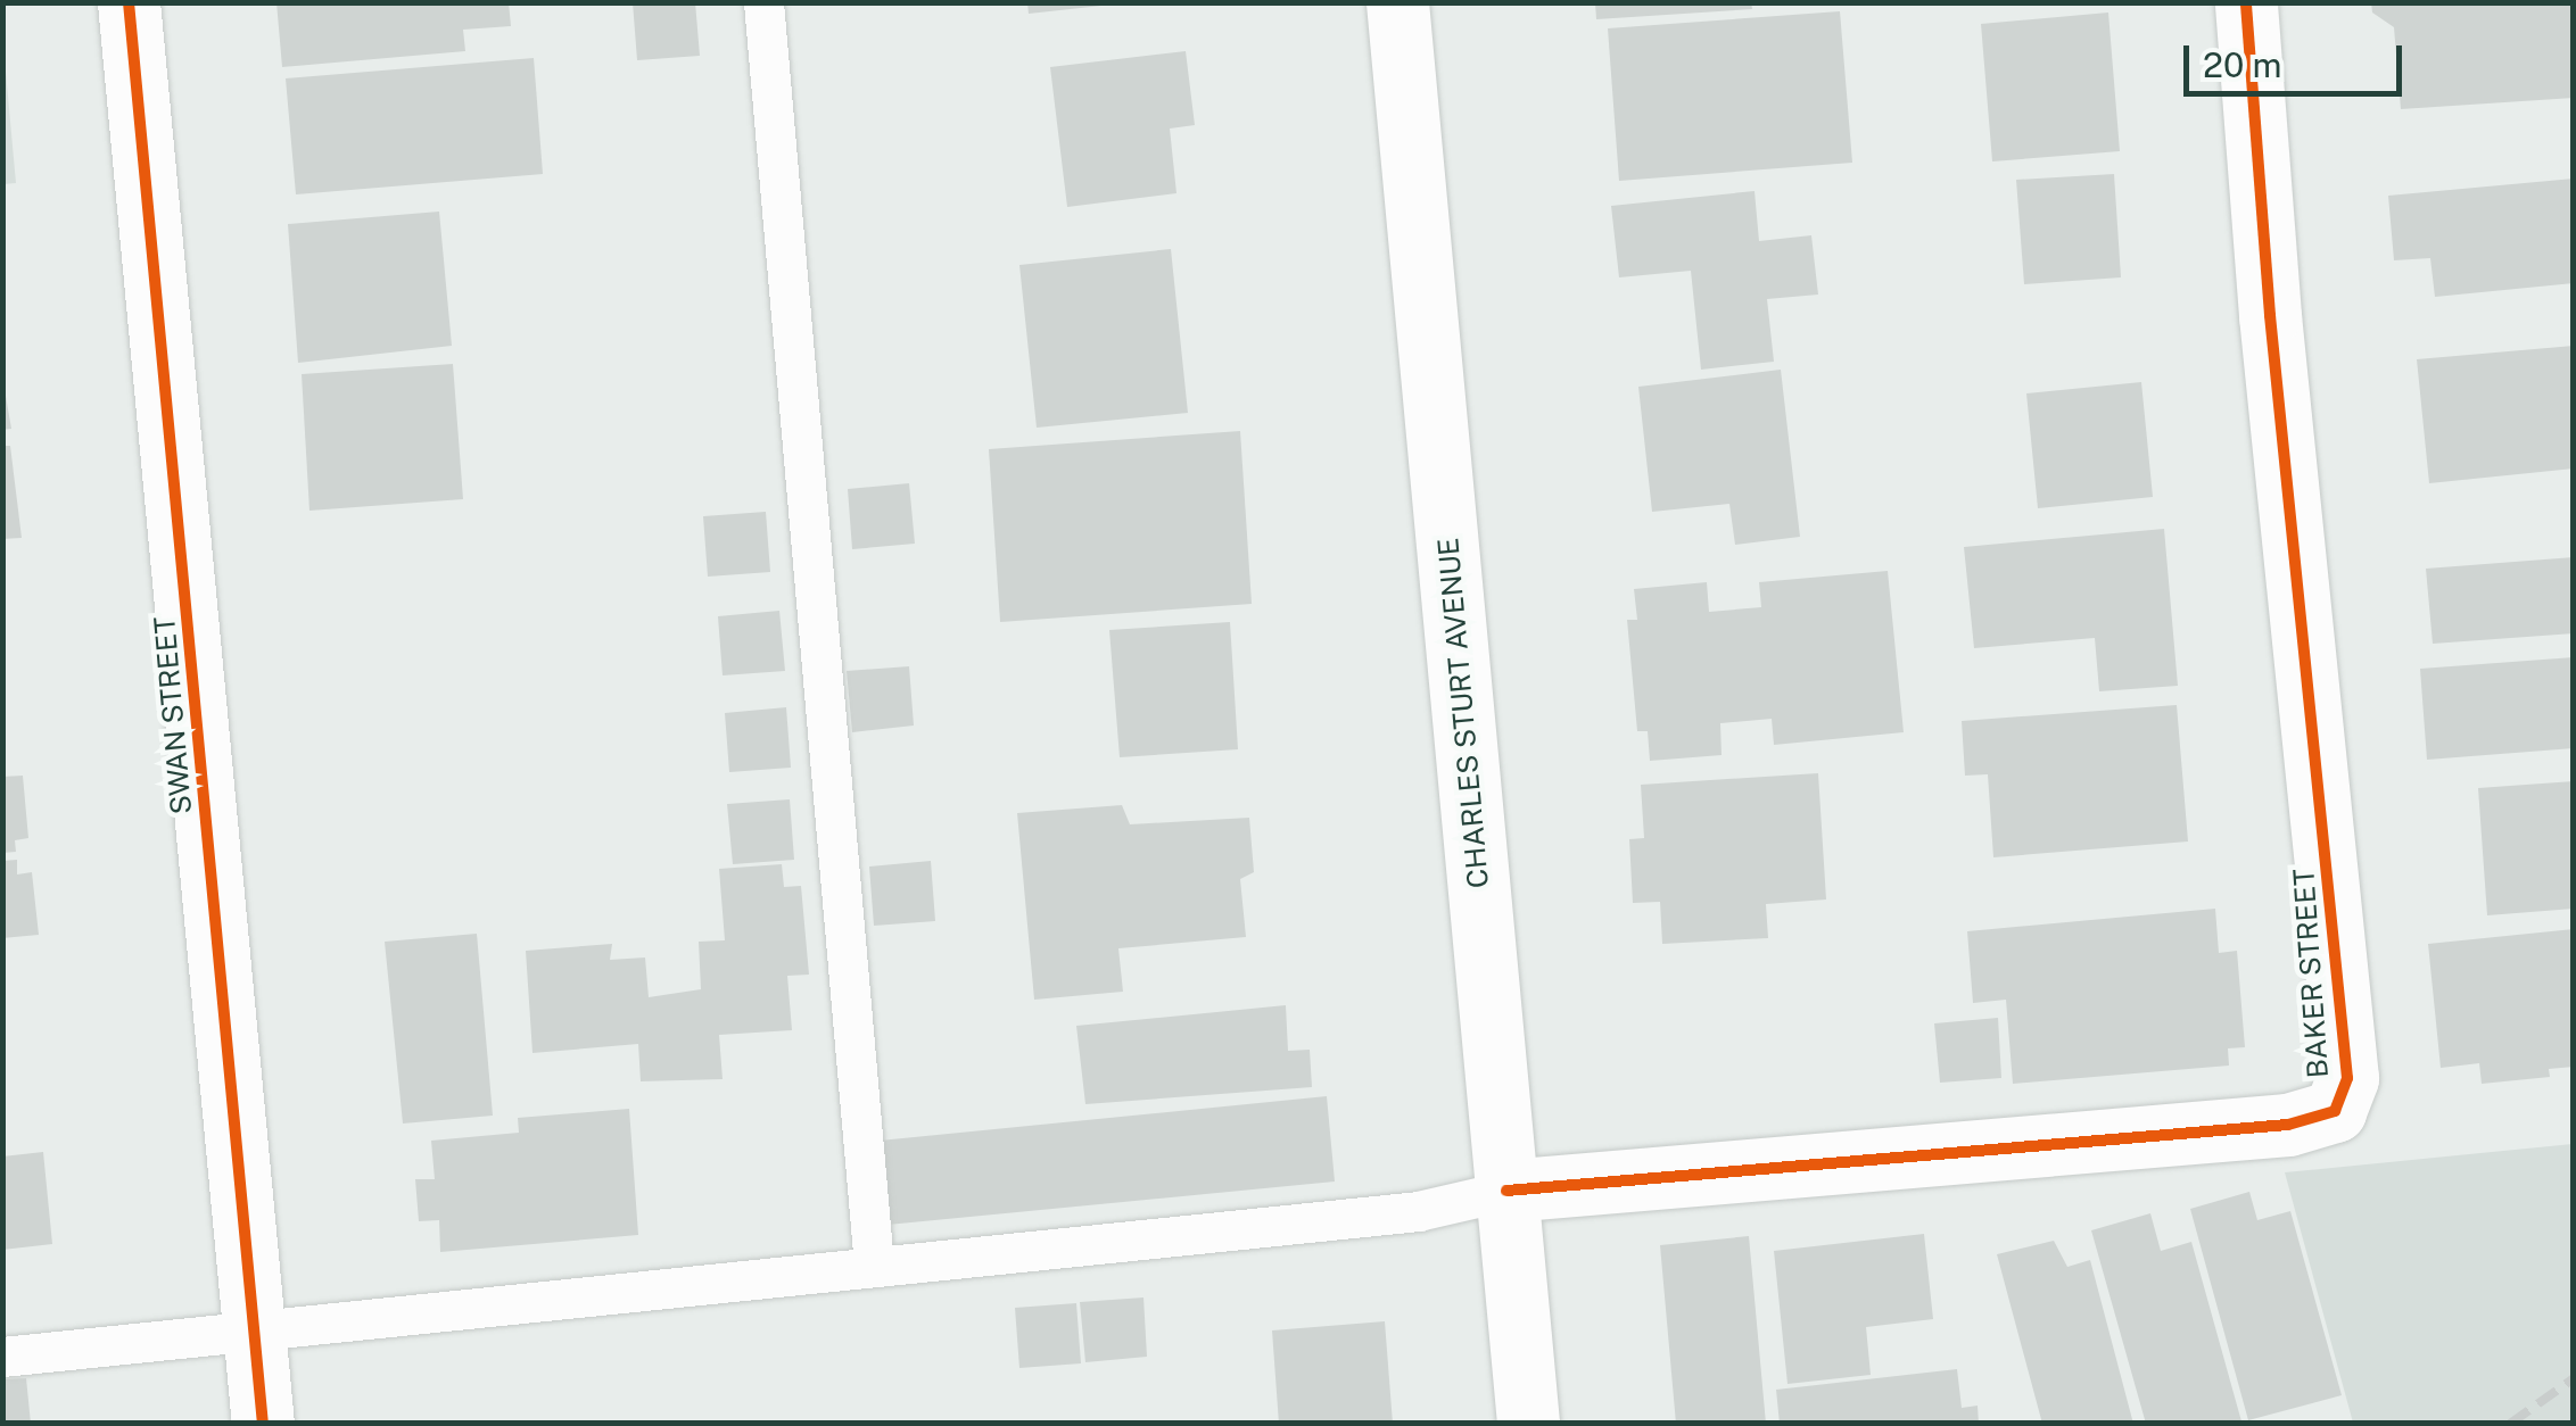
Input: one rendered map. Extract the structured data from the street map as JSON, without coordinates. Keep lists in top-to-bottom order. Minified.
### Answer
{"streets":{"street":["CHARLES STURT AVENUE","SWAN STREET","BAKER STREET"]},"crossings":[["CHARLES STURT AVENUE","BAKER STREET"]],"scale_bar":"20 m"}
